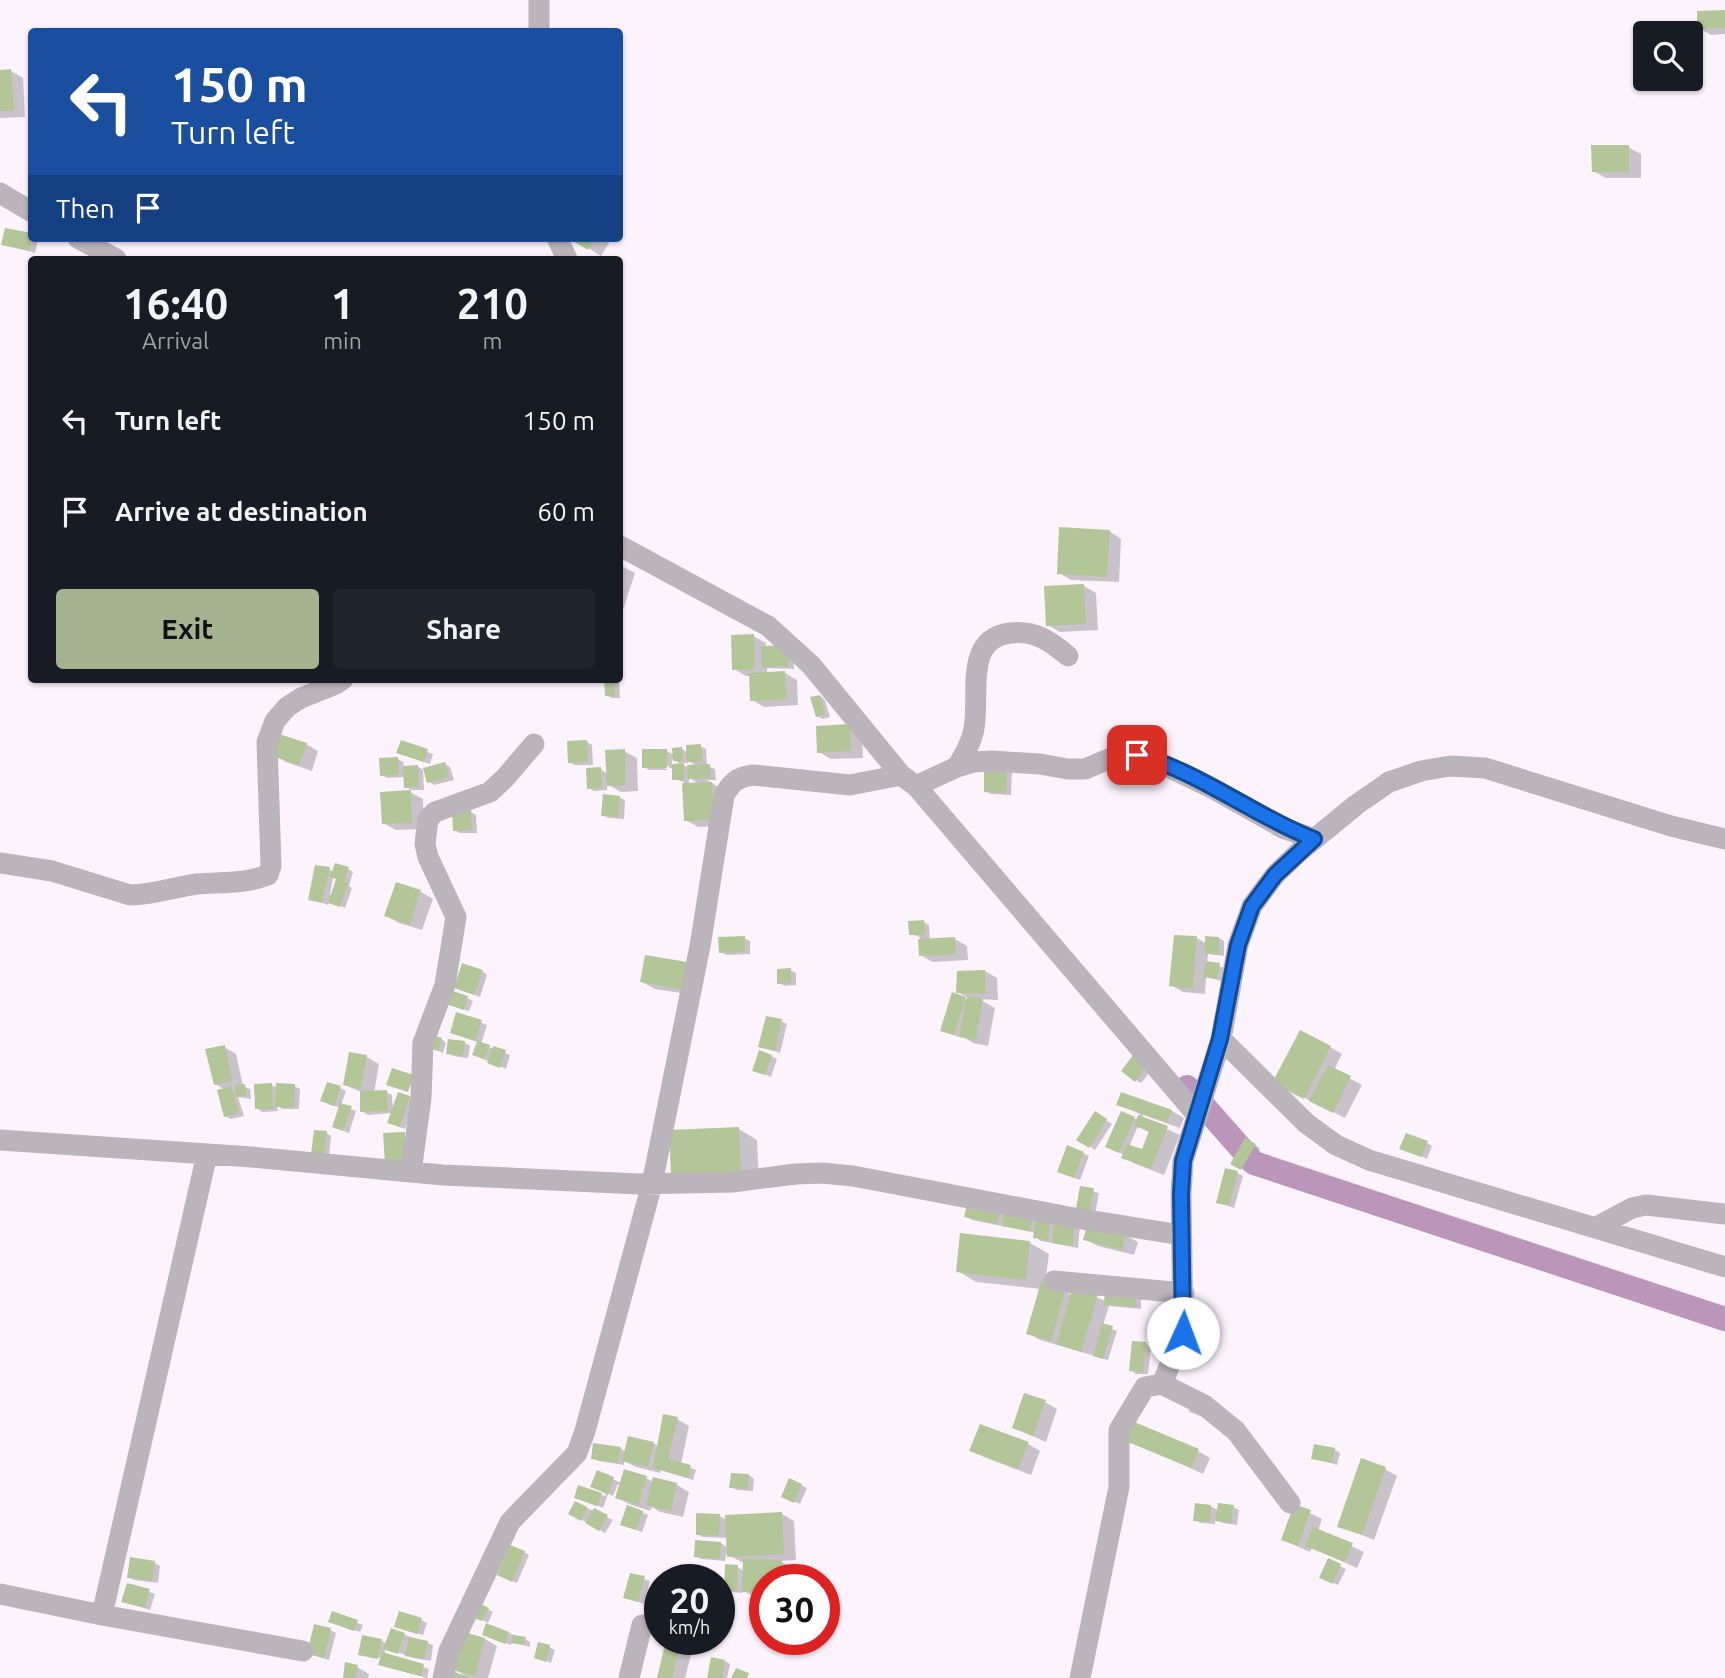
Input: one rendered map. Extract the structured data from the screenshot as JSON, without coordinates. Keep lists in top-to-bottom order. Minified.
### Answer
{"page":{"turn":["150 m","Turn left"],"then":"Then","eta":["16:40","Arrival","1","min","210","m"],"list":[{"name":"Turn left","value":"150 m"},{"name":"Arrive at destination","value":"60 m"}],"buttons":["Exit","Share"],"speed":"20 km/h","limit":"30"}}
